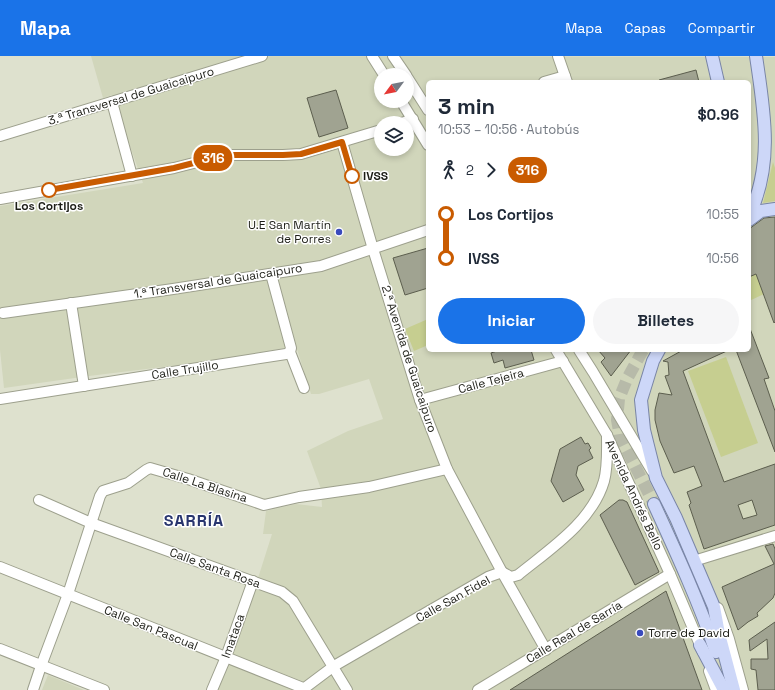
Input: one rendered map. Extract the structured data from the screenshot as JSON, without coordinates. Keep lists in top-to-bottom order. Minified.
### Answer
{"streets":{"main road":["Avenida Andrés Bello"],"street":["3.ª Transversal de Guaicaipuro","1.ª Transversal de Guaicaipuro","2.ª Avenida de Guaicaipuro","Calle Trujillo","Calle Tejeira","Calle La Blasina","Calle Santa Rosa","Calle San Fidel","Calle San Pascual","Calle Real de Sarría","Imataca"]},"crossings":[["1.ª Transversal de Guaicaipuro","2.ª Avenida de Guaicaipuro"],["2.ª Avenida de Guaicaipuro","Calle Tejeira"],["2.ª Avenida de Guaicaipuro","Calle La Blasina"],["2.ª Avenida de Guaicaipuro","Calle San Fidel"],["2.ª Avenida de Guaicaipuro","Calle Real de Sarría"],["Calle Tejeira","Avenida Andrés Bello"],["Calle La Blasina","Calle Santa Rosa"],["Calle La Blasina","Calle San Pascual"],["Avenida Andrés Bello","Calle San Fidel"],["Avenida Andrés Bello","Calle Real de Sarría"],["Calle Santa Rosa","Calle San Fidel"],["Calle Santa Rosa","Imataca"],["Calle San Fidel","Calle San Pascual"],["Calle San Pascual","Imataca"]],"districts":["SARRÍA"],"places":["IVSS","Los Cortijos","U.E San Martín de Porres","Torre de David"],"lines":["bus line 316"],"north":"bottom left","page":{"header":"Mapa","nav":["Mapa","Capas","Compartir"],"on_map":"316","heading":["3 min","10:53 – 10:56 · Autobús","$0.96"],"legs":["2","316"],"list":[{"name":"Los Cortijos","value":"10:55"},{"name":"IVSS","value":"10:56"}],"buttons":["Iniciar","Billetes"]}}
